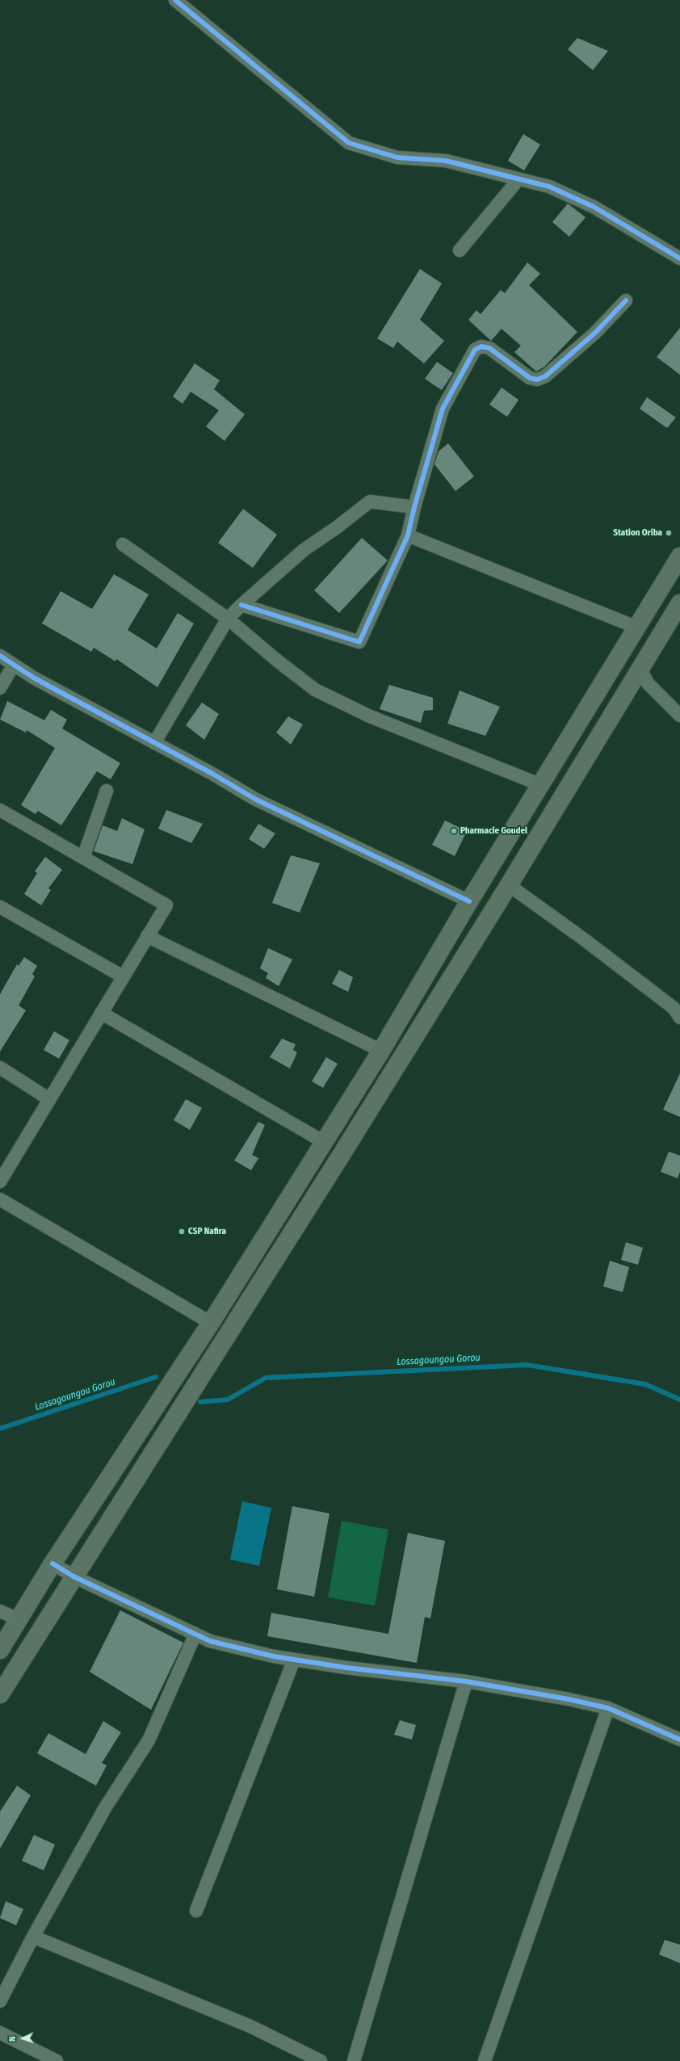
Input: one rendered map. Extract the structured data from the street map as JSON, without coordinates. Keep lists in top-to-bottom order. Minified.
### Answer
{"water":["Lossagoungou Gorou"],"places":["Station Oriba","Pharmacie Goudel","CSP Nafira"],"north":"left"}
